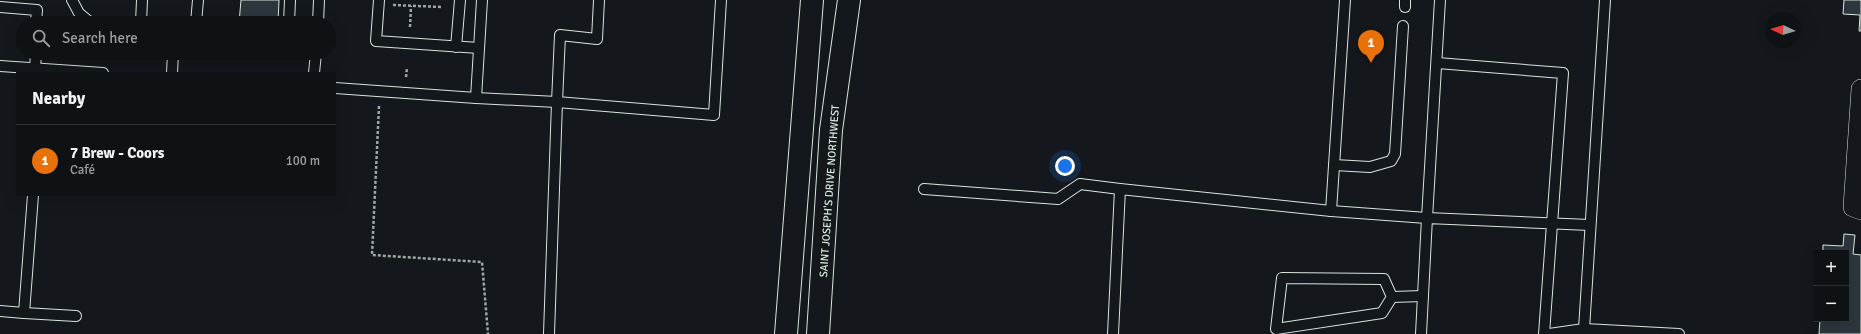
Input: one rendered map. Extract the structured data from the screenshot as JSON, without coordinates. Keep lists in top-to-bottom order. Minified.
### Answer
{"streets":{"street":["SAINT JOSEPH'S DRIVE NORTHWEST"]},"north":"left","page":{"search":"Search here","pins":"1","heading":"Nearby","list":[{"mark":"1","name":"7 Brew - Coors","note":"Café","value":"100 m"}],"map_buttons":["+","−"]}}
